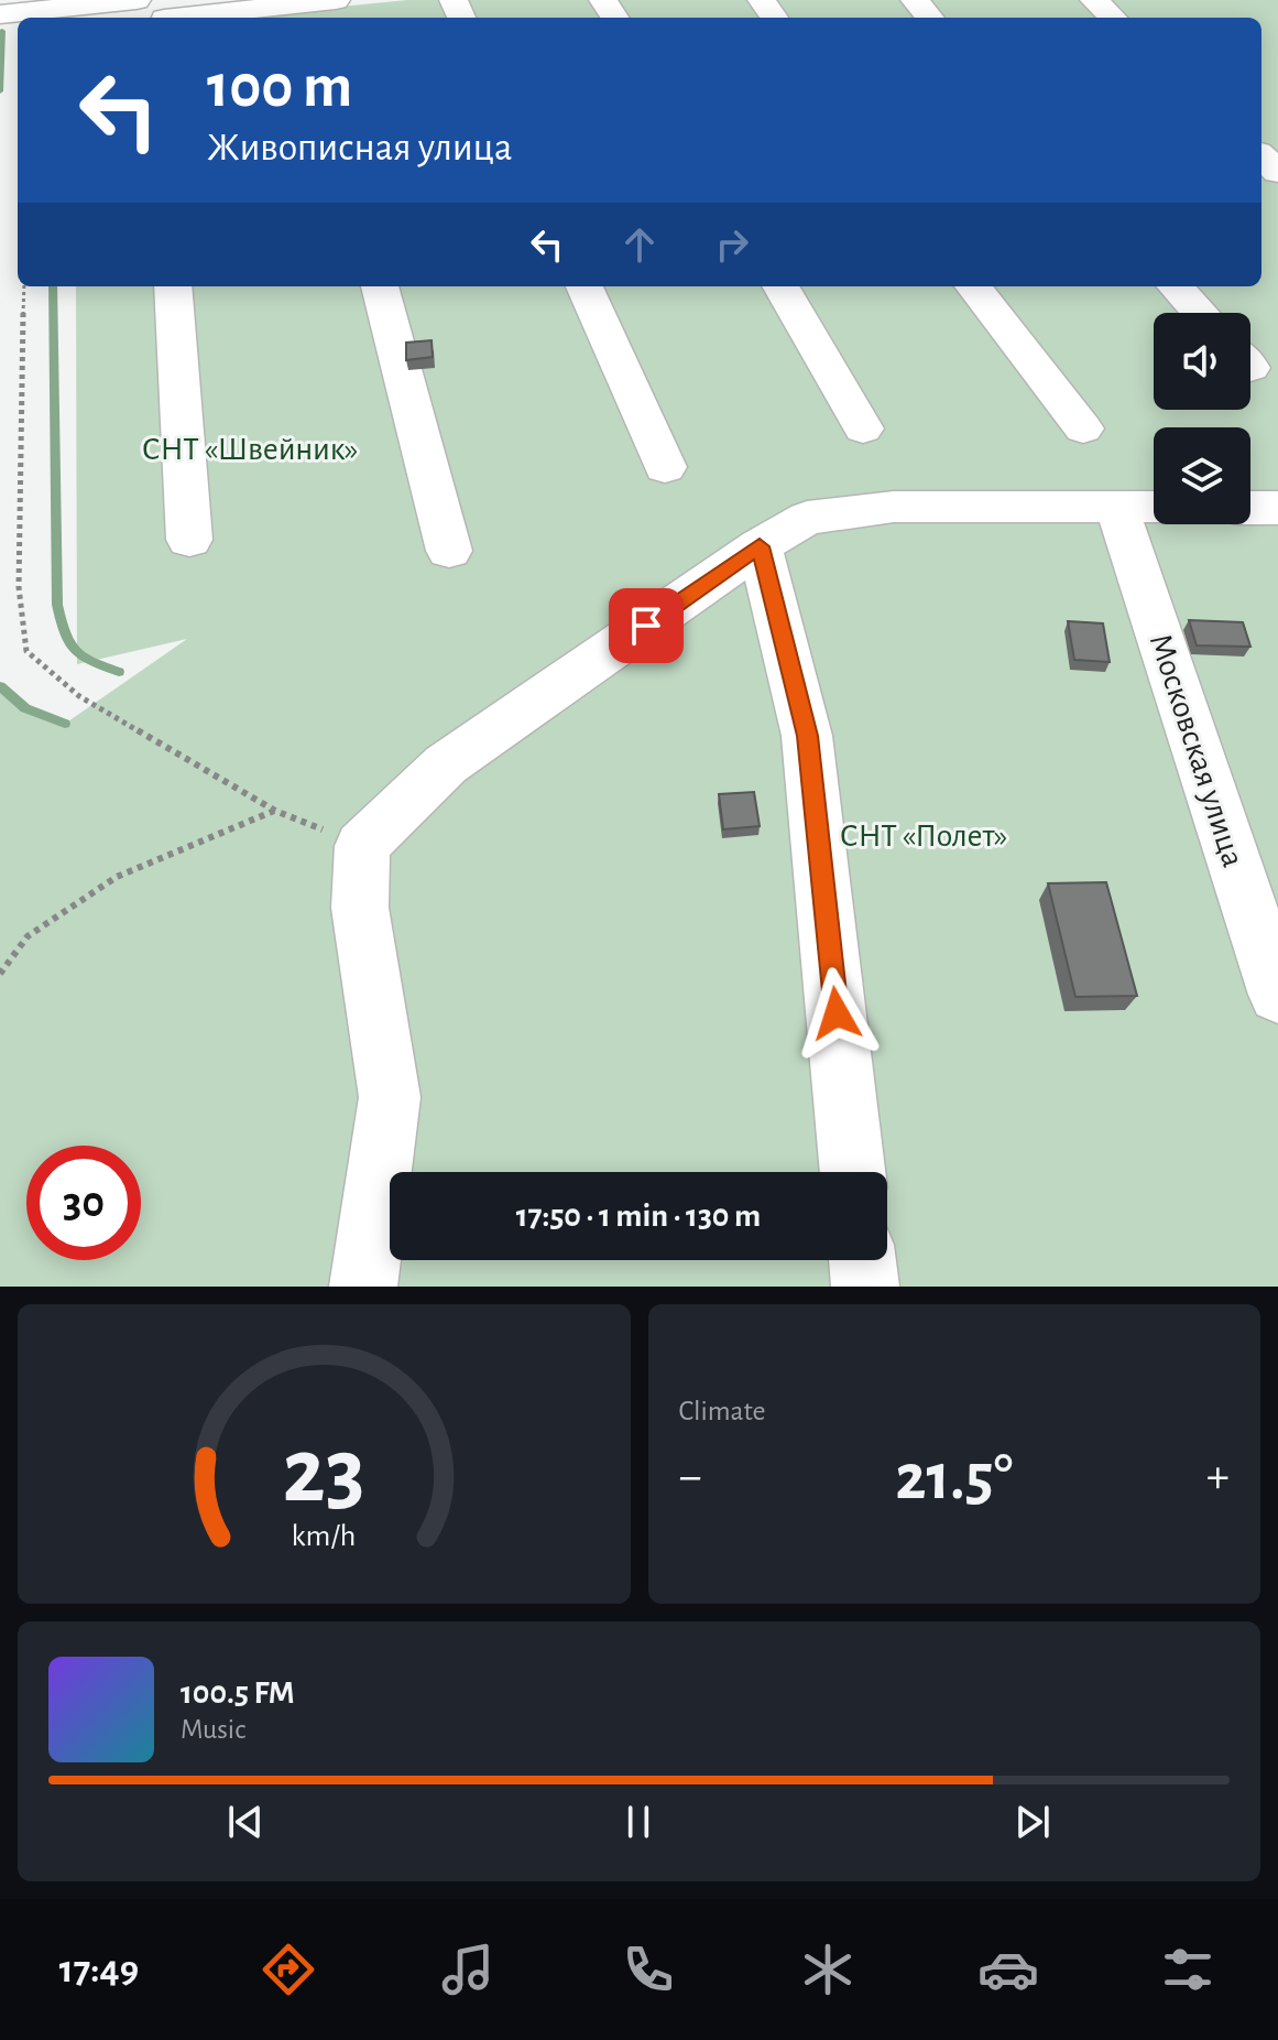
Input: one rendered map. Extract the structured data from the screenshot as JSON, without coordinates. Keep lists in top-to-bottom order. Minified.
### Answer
{"streets":{"street":["Московская улица"]},"parks":["СНТ «Швейник»","СНТ «Полет»"],"page":{"turn":["100 m","Живописная улица"],"limit":"30","trip":"17:50 · 1 min · 130 m","tile":"Climate","heat":["−","21.5°","+"],"song":["100.5 FM","Music"],"tabs":"17:49","gauge":["23","km/h"]}}
